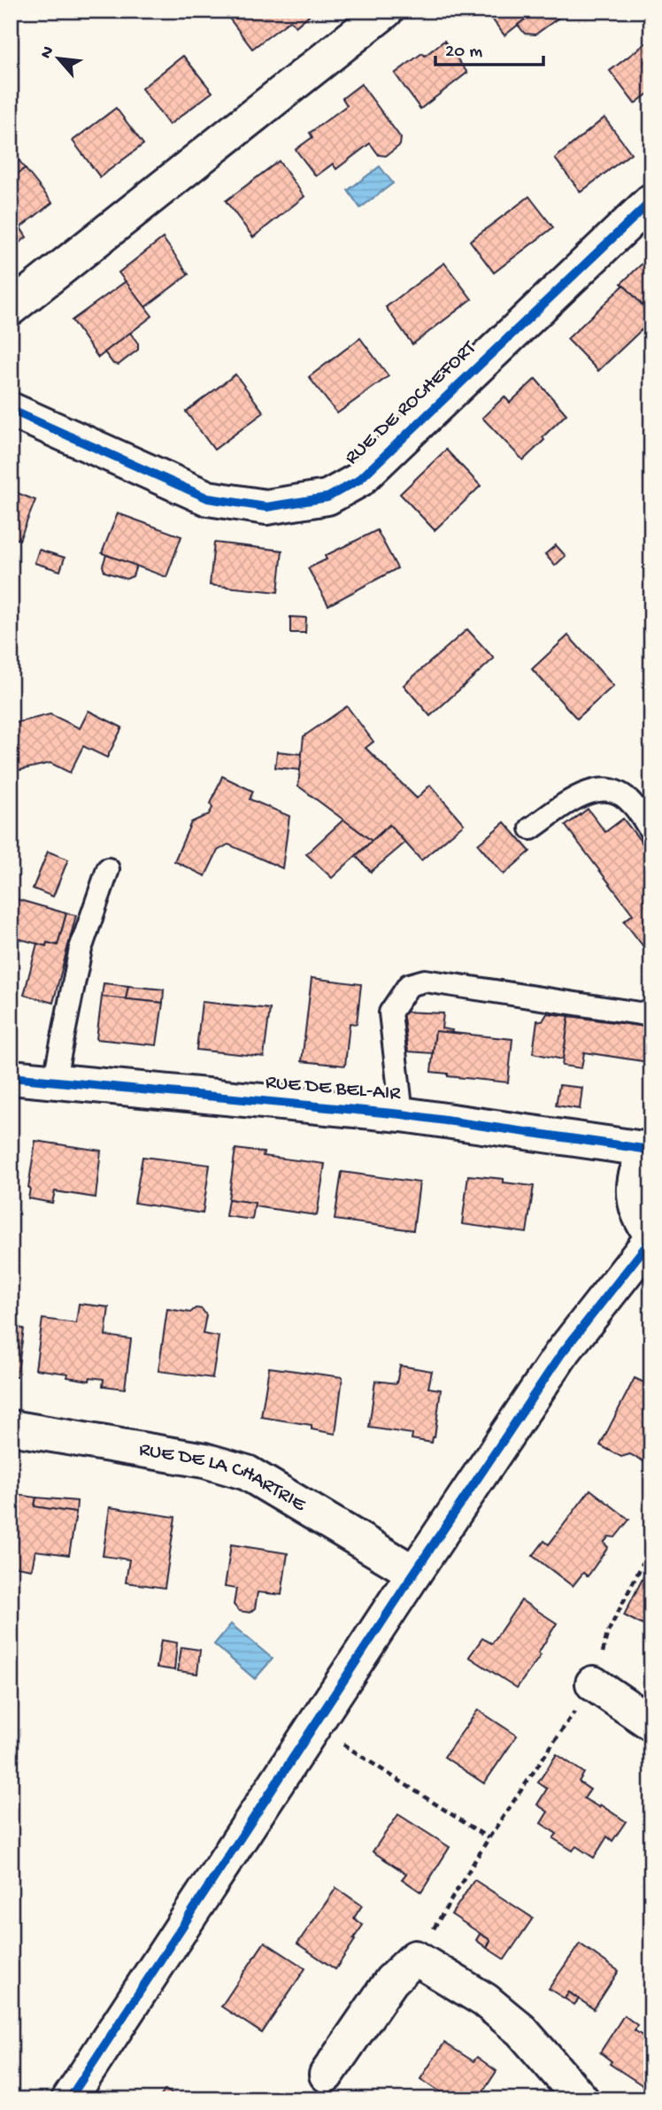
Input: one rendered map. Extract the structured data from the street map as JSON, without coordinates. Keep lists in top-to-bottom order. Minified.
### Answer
{"streets":{"street":["RUE DE ROCHEFORT","RUE DE BEL-AIR","RUE DE LA CHARTRIE"]},"scale_bar":"20 m","north":"top left"}
